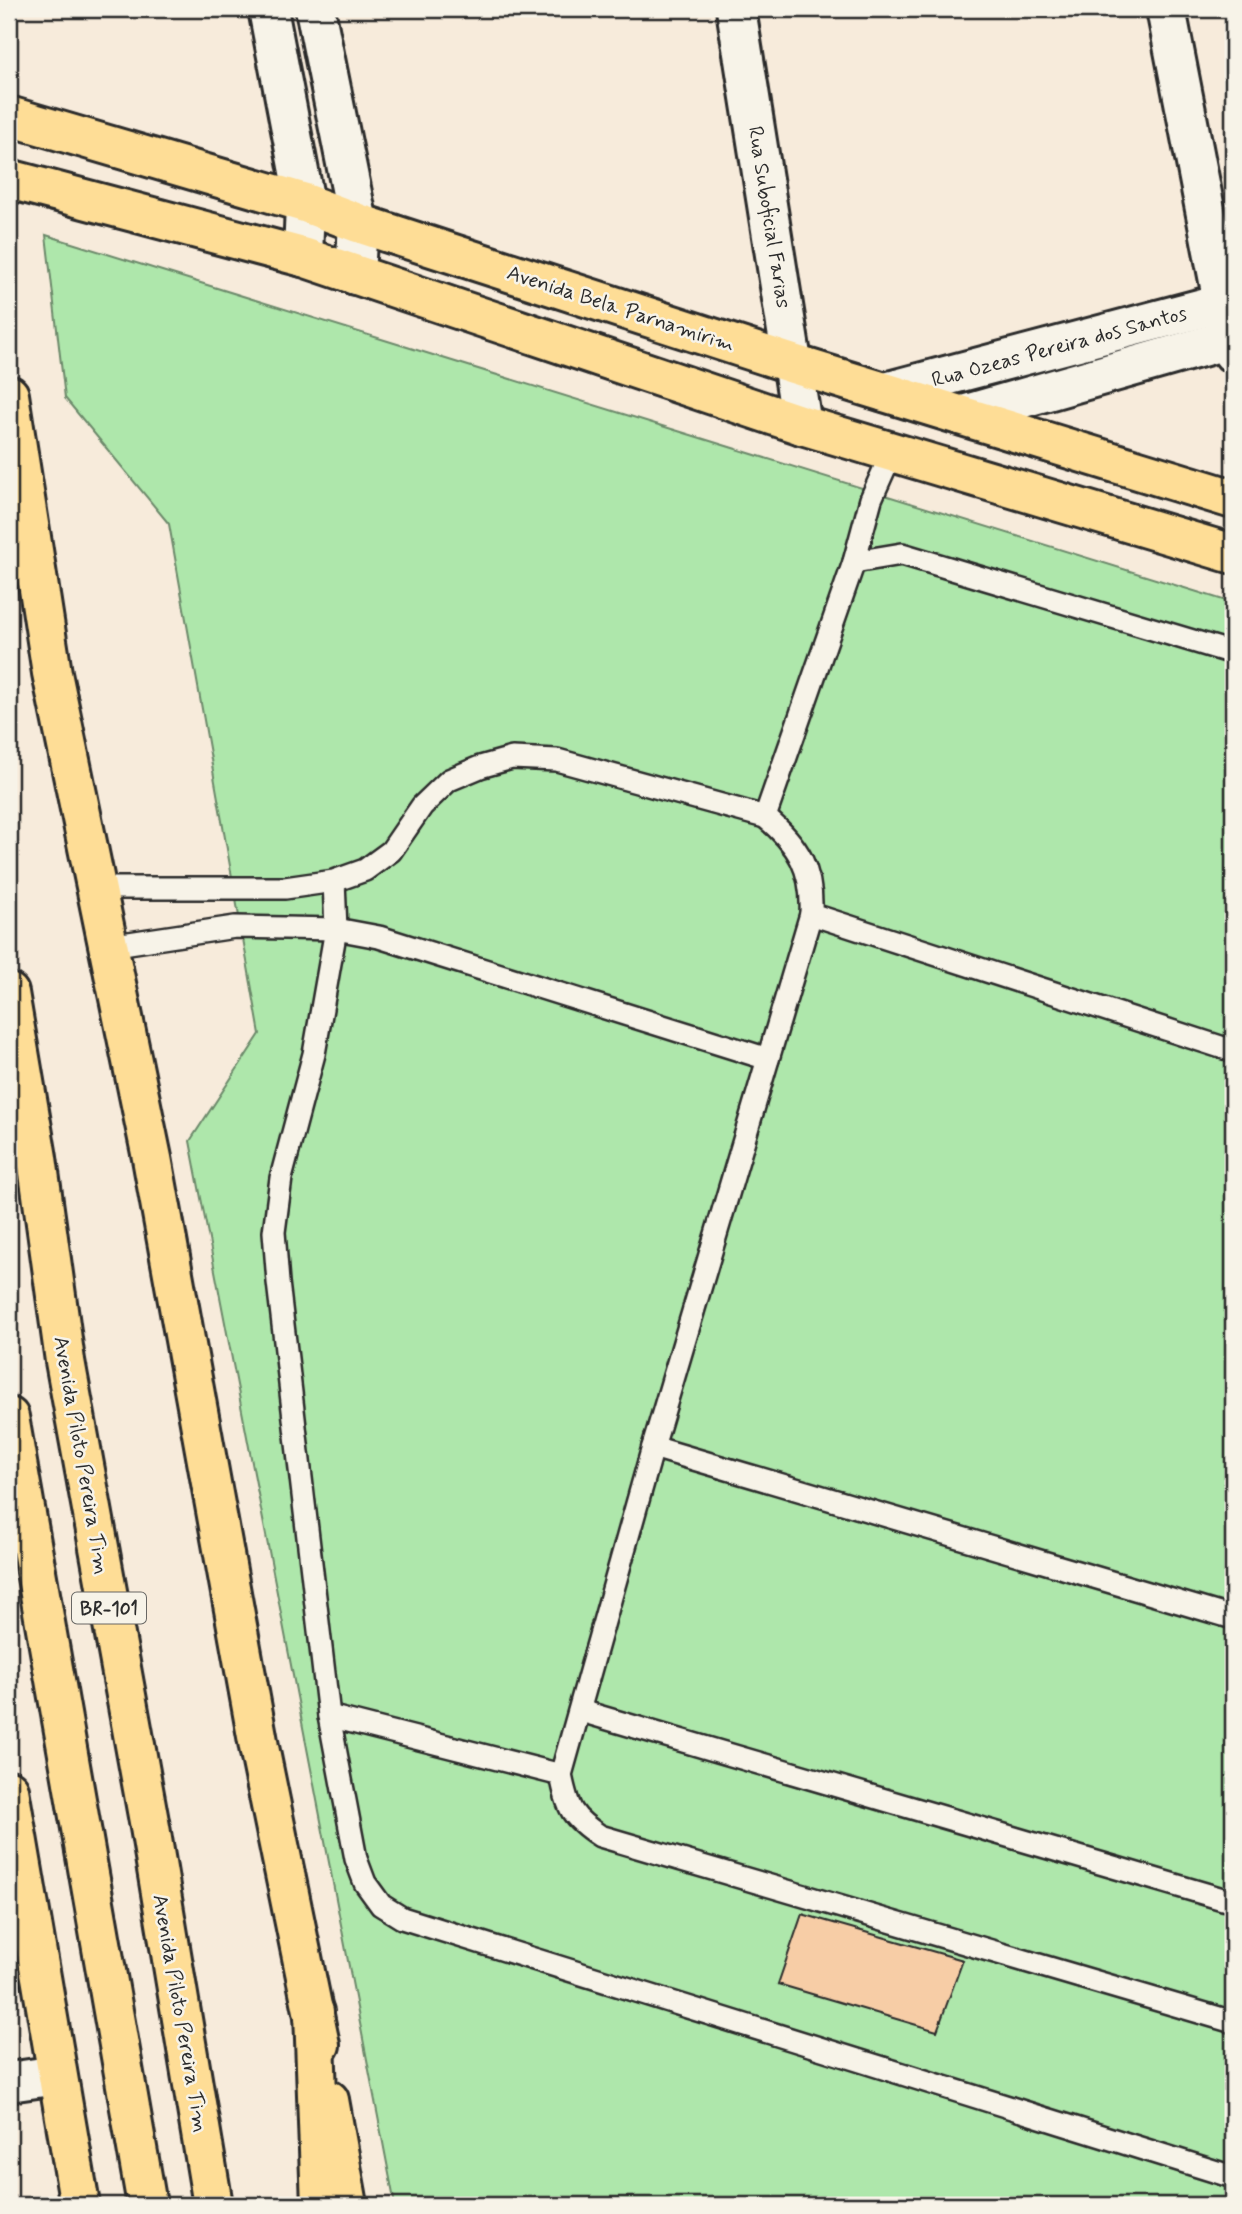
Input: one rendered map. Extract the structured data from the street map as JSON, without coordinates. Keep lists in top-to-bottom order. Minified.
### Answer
{"streets":{"main road":["Avenida Bela Parnamirim","Avenida Piloto Pereira Tim","BR-101"],"street":["Rua Suboficial Farias","Rua Ozeas Pereira dos Santos"]},"crossings":[["Rua Suboficial Farias","Avenida Bela Parnamirim"],["Avenida Bela Parnamirim","Rua Ozeas Pereira dos Santos"]]}
